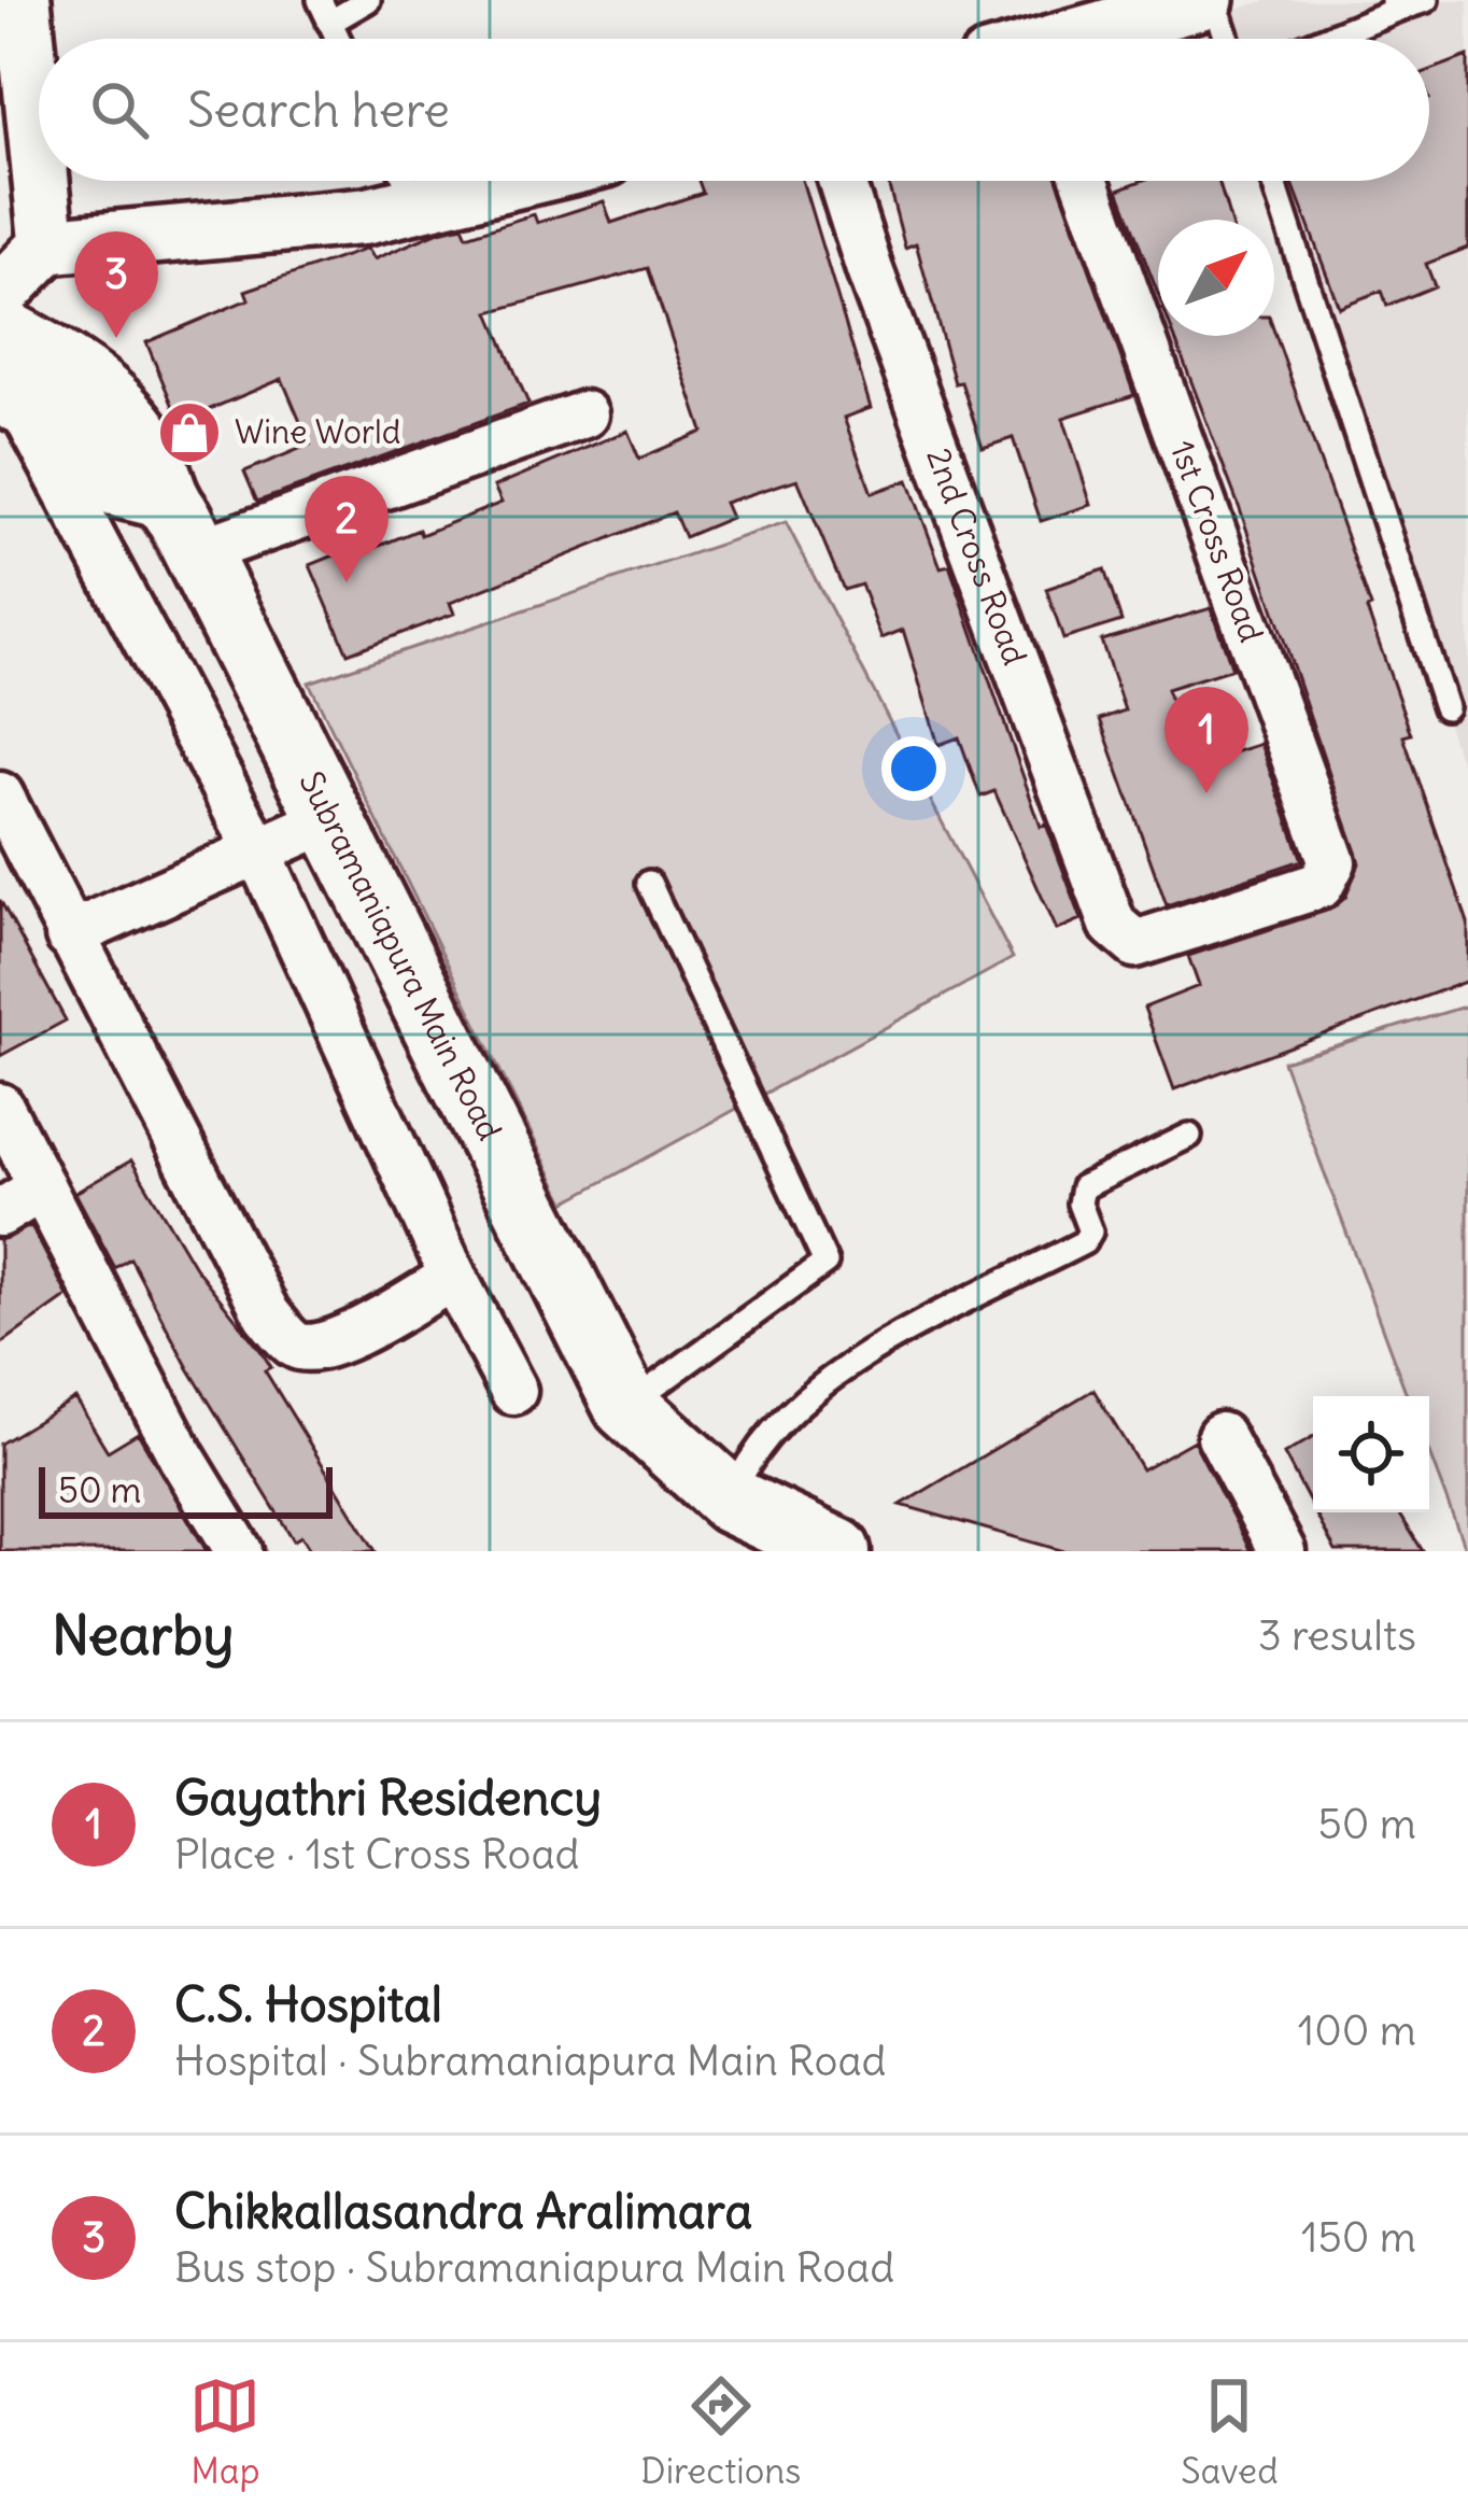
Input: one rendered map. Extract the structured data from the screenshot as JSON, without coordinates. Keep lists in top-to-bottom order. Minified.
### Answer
{"streets":{"main road":["Subramaniapura Main Road"],"street":["1st Cross Road","2nd Cross Road"]},"crossings":[["1st Cross Road","2nd Cross Road"]],"places":{"shop":["Wine World"]},"scale_bar":"50 m","north":"top right","page":{"search":"Search here","pins":["3","2","1"],"scale":"50 m","heading":["Nearby","3 results"],"list":[{"mark":"1","name":"Gayathri Residency","note":"Place · 1st Cross Road","value":"50 m"},{"mark":"2","name":"C.S. Hospital","note":"Hospital · Subramaniapura Main Road","value":"100 m"},{"mark":"3","name":"Chikkallasandra Aralimara","note":"Bus stop · Subramaniapura Main Road","value":"150 m"}],"nav":["Map","Directions","Saved"]}}
